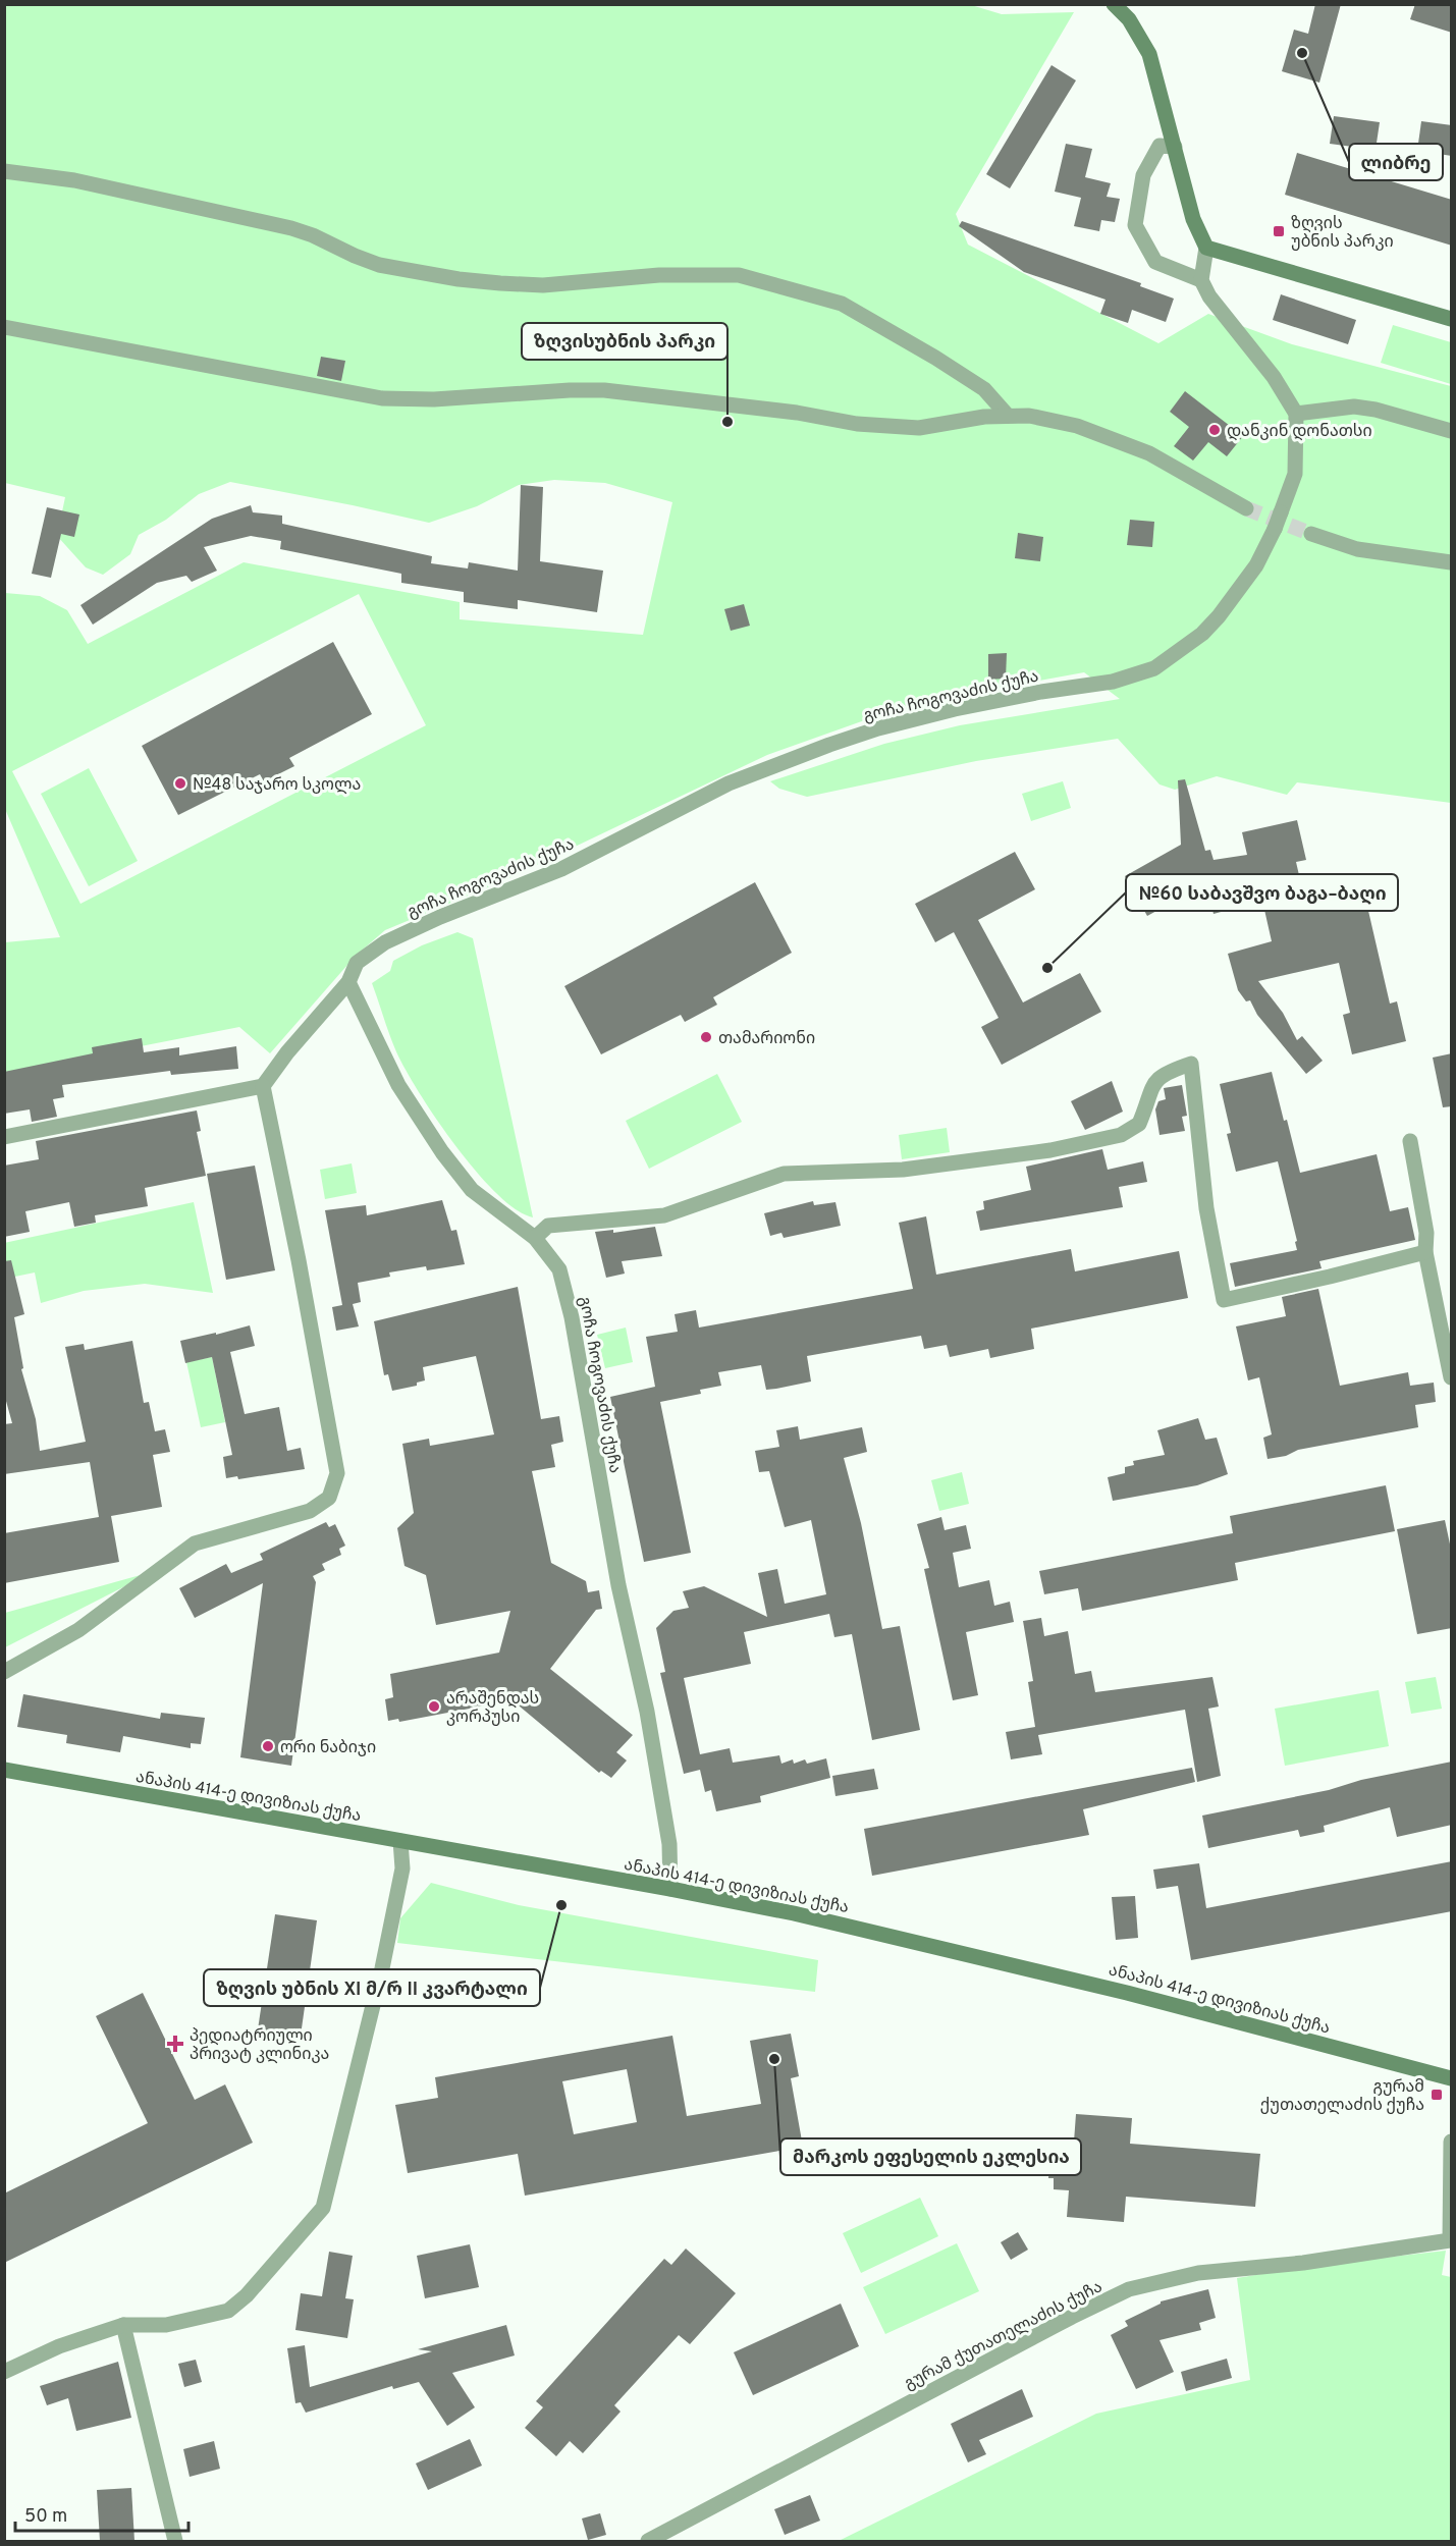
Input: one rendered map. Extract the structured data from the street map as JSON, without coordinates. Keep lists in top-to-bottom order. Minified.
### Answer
{"streets":{"main road":["ანაპის 414-ე დივიზიას ქუჩა"],"street":["გოჩა ჩოგოვაძის ქუჩა","გურამ ქუთათელაძის ქუჩა"]},"crossings":[["გოჩა ჩოგოვაძის ქუჩა","ანაპის 414-ე დივიზიას ქუჩა"]],"places":{"other":["ლიბრე","ზღვისუბნის პარკი","დანკინ დონათსი","№48 საჯარო სკოლა","№60 საბავშვო ბაგა–ბაღი","თამარიონი","არაშენდას კორპუსი","ორი ნაბიჯი","ზღვის უბნის XI მ/რ II კვარტალი","მარკოს ეფესელის ეკლესია"],"transit":["ზღვის უბნის პარკი","გურამ ქუთათელაძის ქუჩა"],"health":["პედიატრიული პრივატ კლინიკა"]},"scale_bar":"50 m"}
